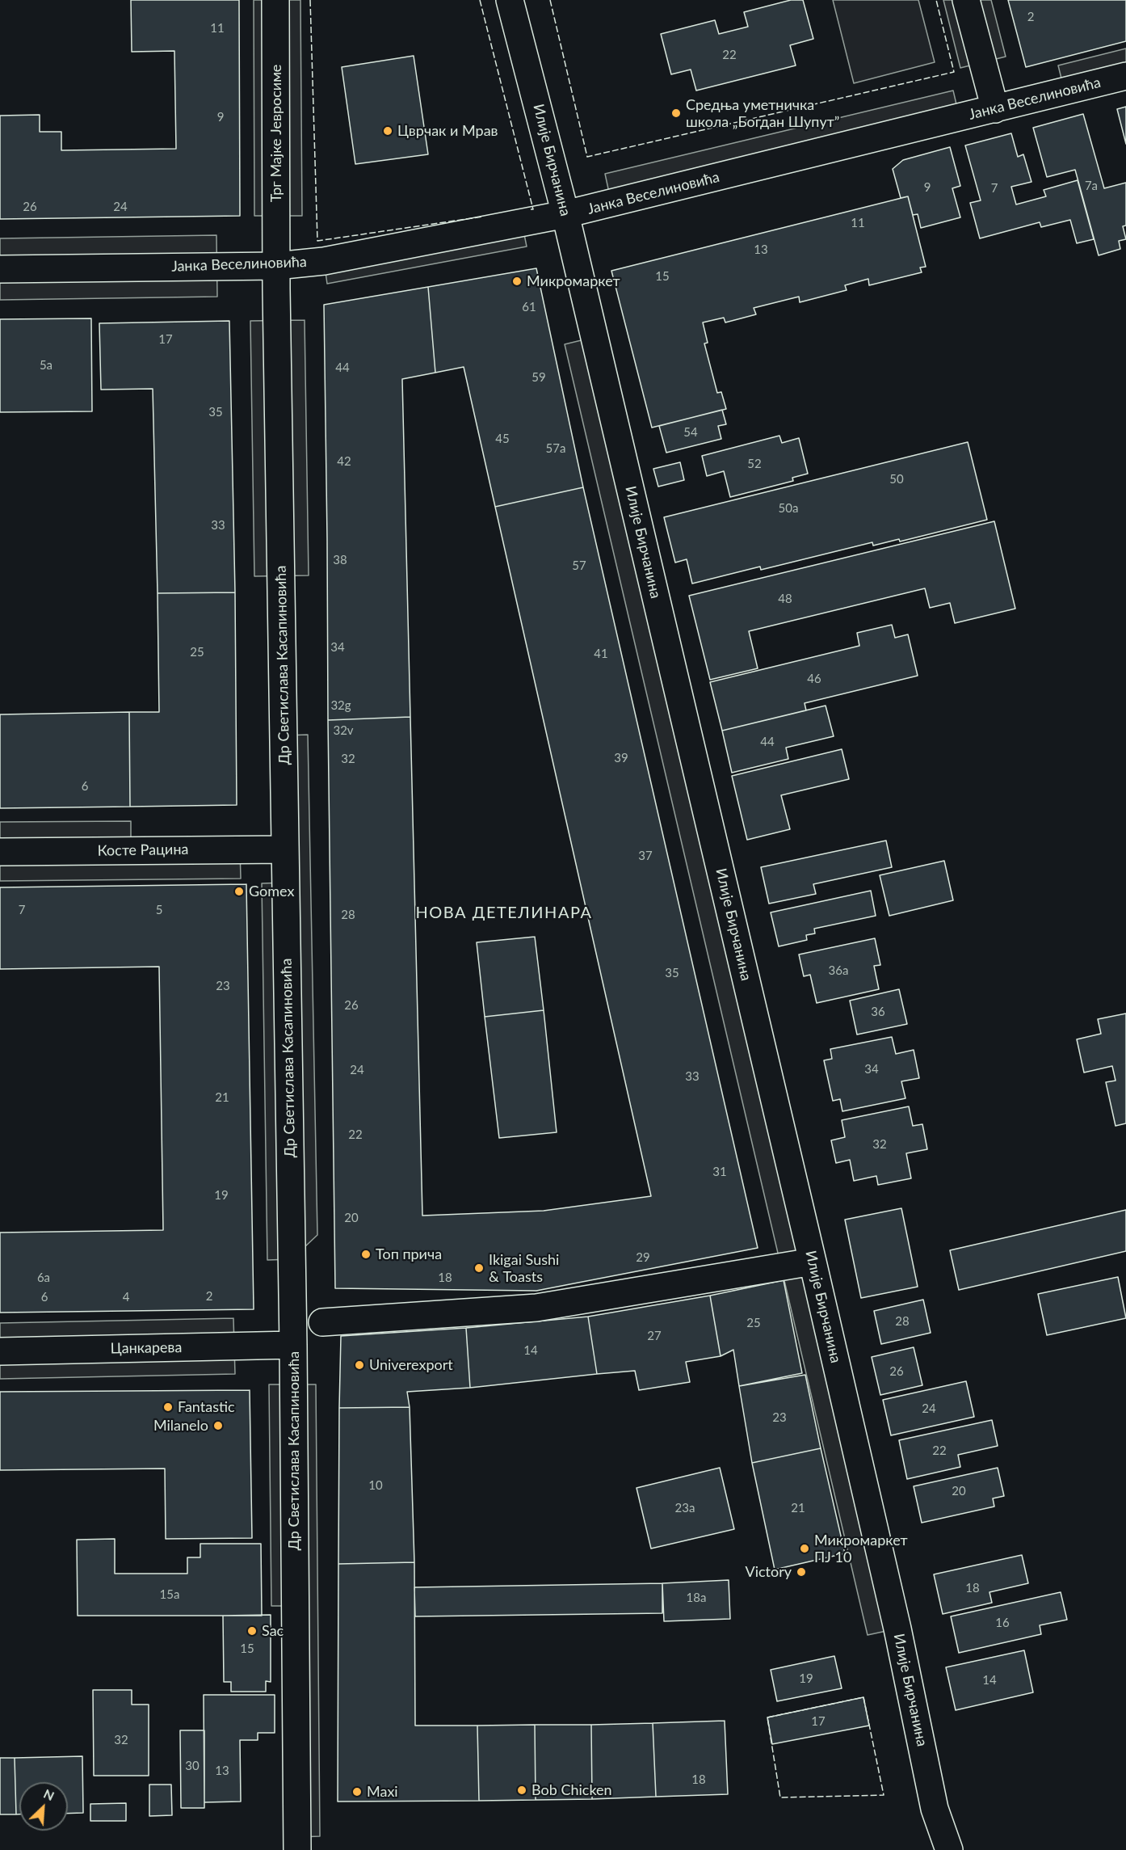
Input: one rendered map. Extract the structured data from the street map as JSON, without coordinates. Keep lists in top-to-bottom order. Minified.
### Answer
{"streets":{"street":["Јанка Веселиновића","Трг Мајке Јевросиме","Илије Бирчанина","Др Светислава Касапиновића","Косте Рацина","Цанкарева"]},"crossings":[["Јанка Веселиновића","Трг Мајке Јевросиме"],["Јанка Веселиновића","Илије Бирчанина"],["Јанка Веселиновића","Др Светислава Касапиновића"],["Трг Мајке Јевросиме","Др Светислава Касапиновића"],["Др Светислава Касапиновића","Косте Рацина"],["Др Светислава Касапиновића","Цанкарева"]],"districts":["НОВА ДЕТЕЛИНАРА"],"places":["Средња уметничка школа „Богдан Шупут”","Цврчак и Мрав","Микромаркет","Gomex","Топ прича","Ikigai Sushi & Toasts","Univerexport","Fantastic","Milanelo","Микромаркет ПЈ 10","Victory","Sac","Bob Chicken","Maxi"],"house_numbers":["2","11","22","9","7a","9","7","26","24","11","13","15","61","17","5a","44","59","35","54","45","57a","42","52","50","50a","33","38","57","48","34","25","41","46","32g","32v","44","39","32","6","37","7","5","28","36a","35","23","26","36","34","24","33","21","22","32","31","19","20","29","6a","18","2","6","4","28","25","27","14","26","24","23","22","10","20","23a","21","18","15a","18a","16","15","19","14","17","32","30","13","18"],"north":"top right"}
